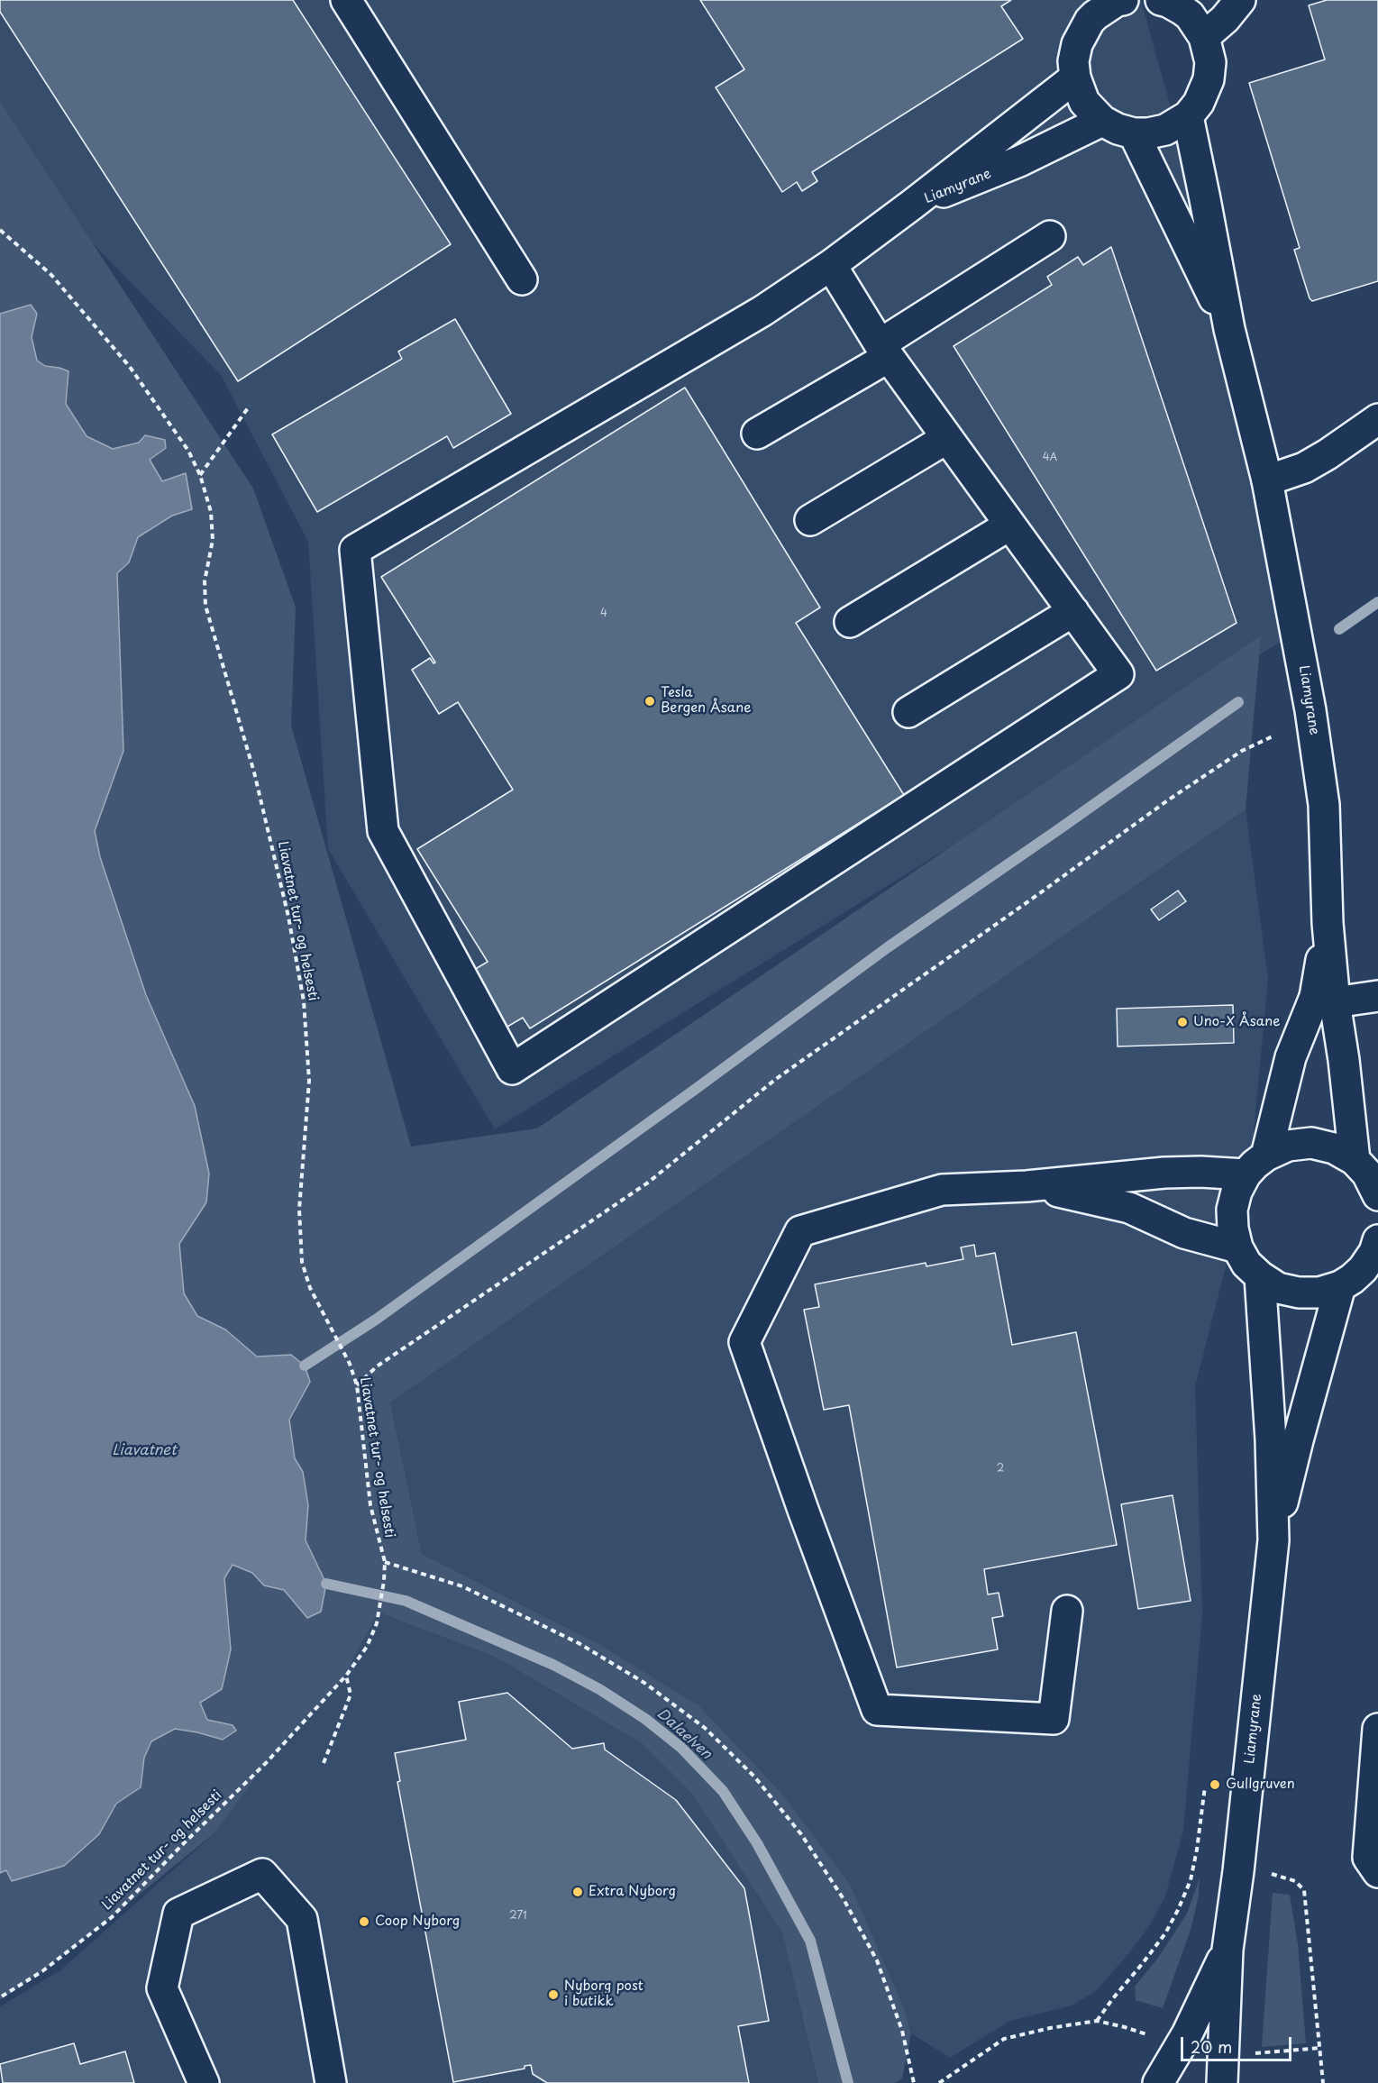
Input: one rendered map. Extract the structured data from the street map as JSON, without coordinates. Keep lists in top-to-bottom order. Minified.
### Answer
{"streets":{"main road":["Liamyrane"],"path":["Liavatnet tur- og helsesti"]},"water":["Liavatnet","Dalaelven"],"places":["Tesla Bergen Åsane","Uno-X Åsane","Gullgruven","Extra Nyborg","Coop Nyborg","Nyborg post i butikk"],"house_numbers":["4A","4","2","271"],"scale_bar":"20 m"}
